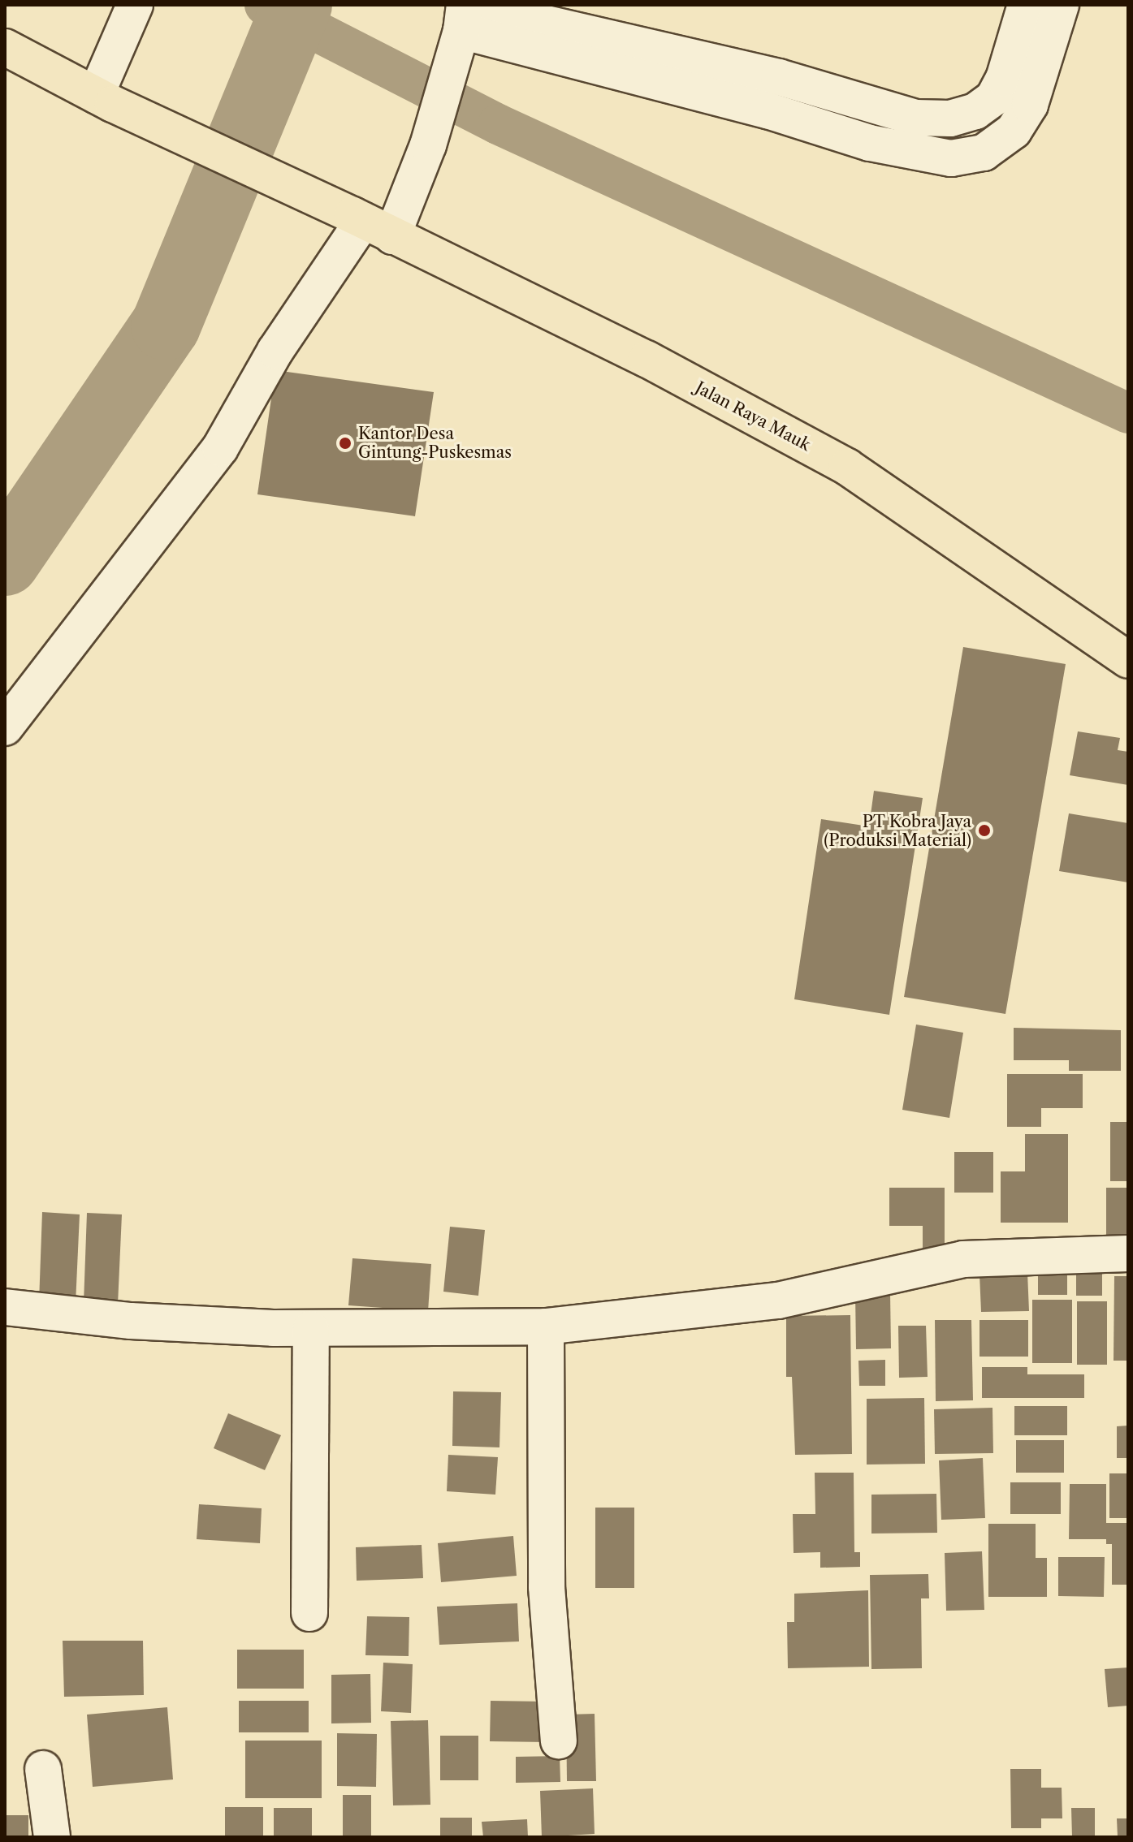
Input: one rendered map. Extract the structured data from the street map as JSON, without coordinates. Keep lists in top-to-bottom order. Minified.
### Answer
{"streets":{"main road":["Jalan Raya Mauk"]},"places":["Kantor Desa Gintung-Puskesmas","PT Kobra Jaya (Produksi Material)"]}
